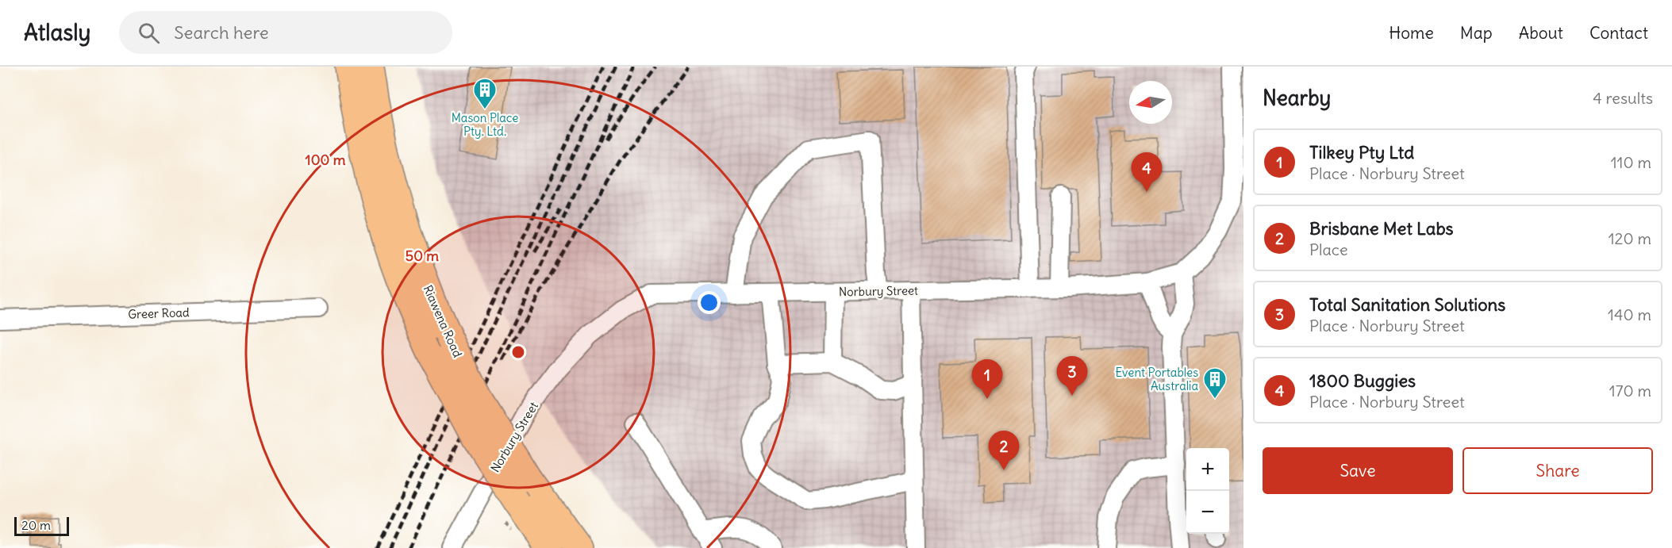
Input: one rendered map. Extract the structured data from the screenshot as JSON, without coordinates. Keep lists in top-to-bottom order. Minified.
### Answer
{"streets":{"highway":["Riawena Road"],"street":["Norbury Street","Greer Road"]},"places":{"building":["Mason Place Pty. Ltd.","Event Portables Australia"]},"scale_bar":"20 m","north":"left","page":{"header":"Atlasly","search":"Search here","nav":["Home","Map","About","Contact"],"heading":["Nearby","4 results"],"list":[{"mark":"1","name":"Tilkey Pty Ltd","note":"Place · Norbury Street","value":"110 m"},{"mark":"2","name":"Brisbane Met Labs","note":"Place","value":"120 m"},{"mark":"3","name":"Total Sanitation Solutions","note":"Place · Norbury Street","value":"140 m"},{"mark":"4","name":"1800 Buggies","note":"Place · Norbury Street","value":"170 m"}],"pins":["4","3","1","2"],"buttons":["Save","Share"],"map_buttons":["+","−"],"scale":"20 m"},"rings":["100 m","50 m"]}
